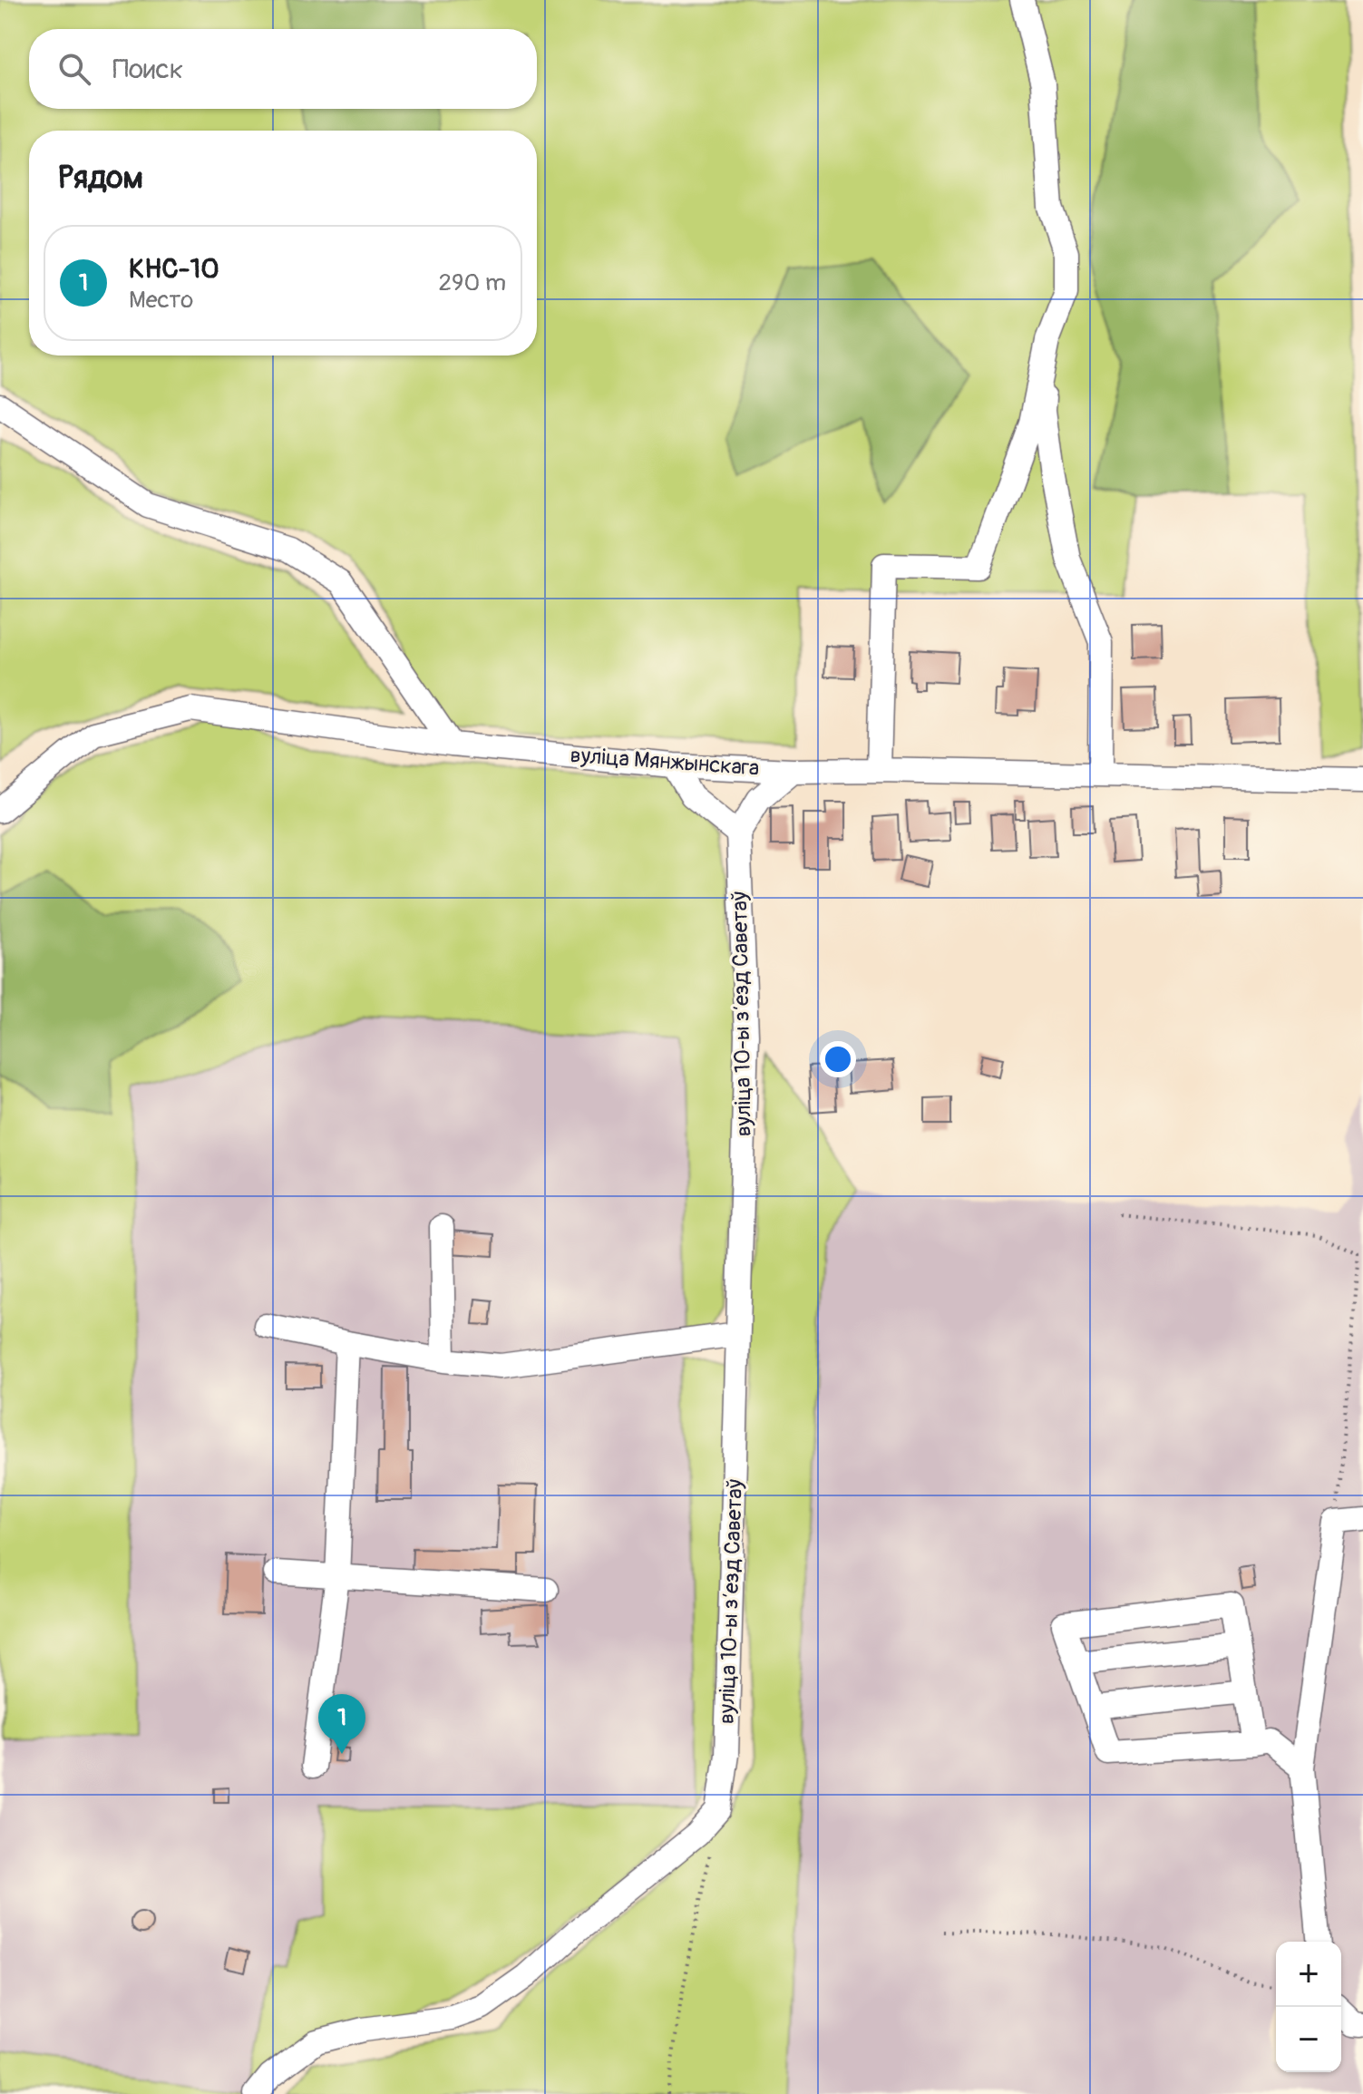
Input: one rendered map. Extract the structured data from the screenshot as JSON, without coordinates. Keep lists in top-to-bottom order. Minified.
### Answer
{"streets":{"street":["вуліца Мянжынскага","вуліца 10-ы зʼезд Саветаў"]},"page":{"search":"Поиск","heading":"Рядом","list":[{"mark":"1","name":"КНС-10","note":"Место","value":"290 m"}],"pins":"1","map_buttons":["+","−"]}}
